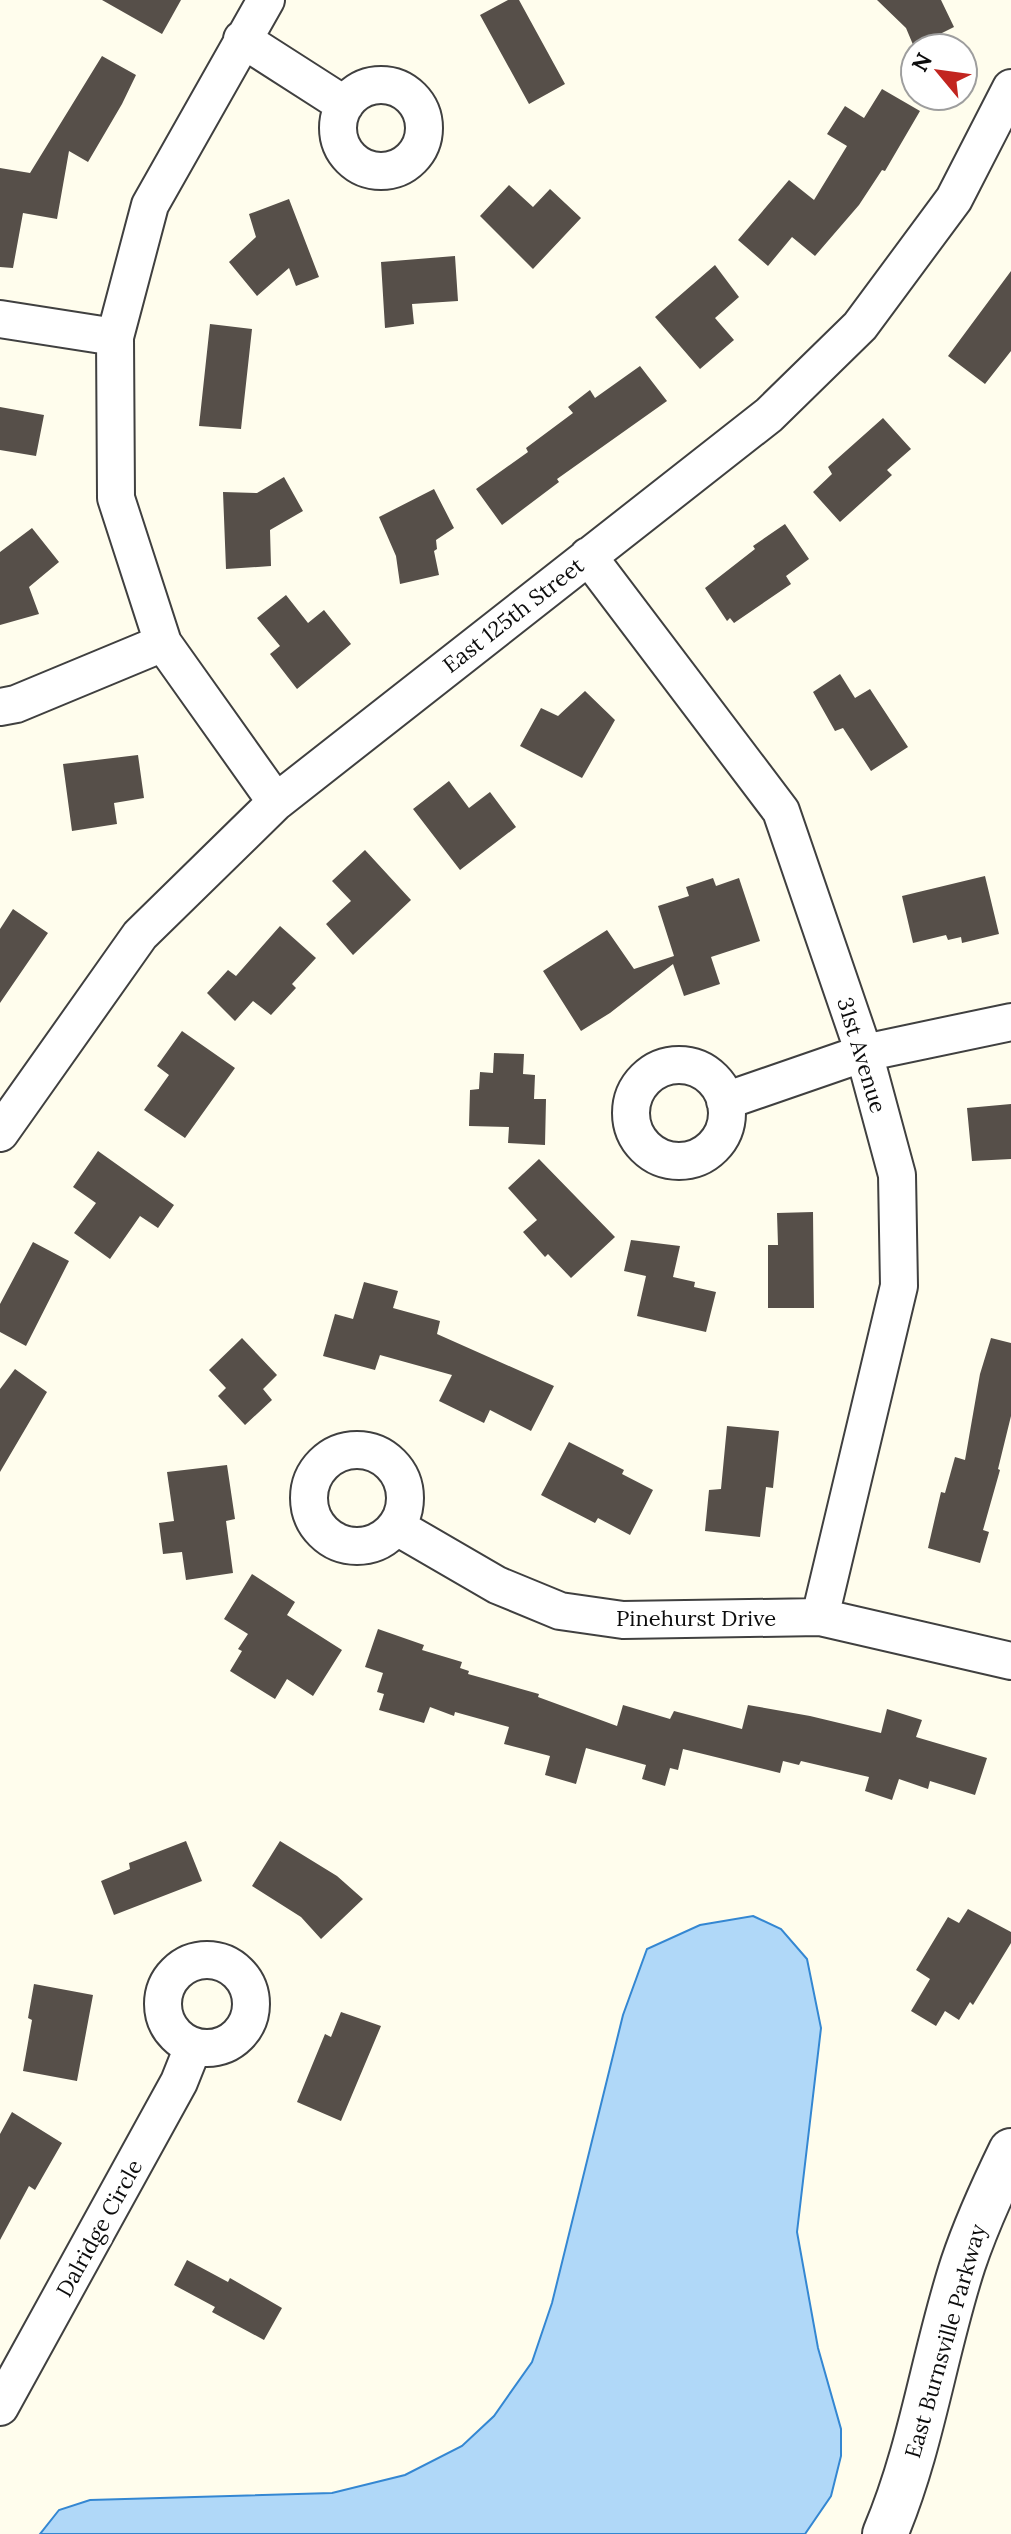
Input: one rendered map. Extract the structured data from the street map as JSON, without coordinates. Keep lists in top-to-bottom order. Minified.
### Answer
{"streets":{"street":["East 125th Street","31st Avenue","Pinehurst Drive","Dalridge Circle","East Burnsville Parkway"]},"crossings":[["East 125th Street","31st Avenue"],["31st Avenue","Pinehurst Drive"]],"north":"top left"}
